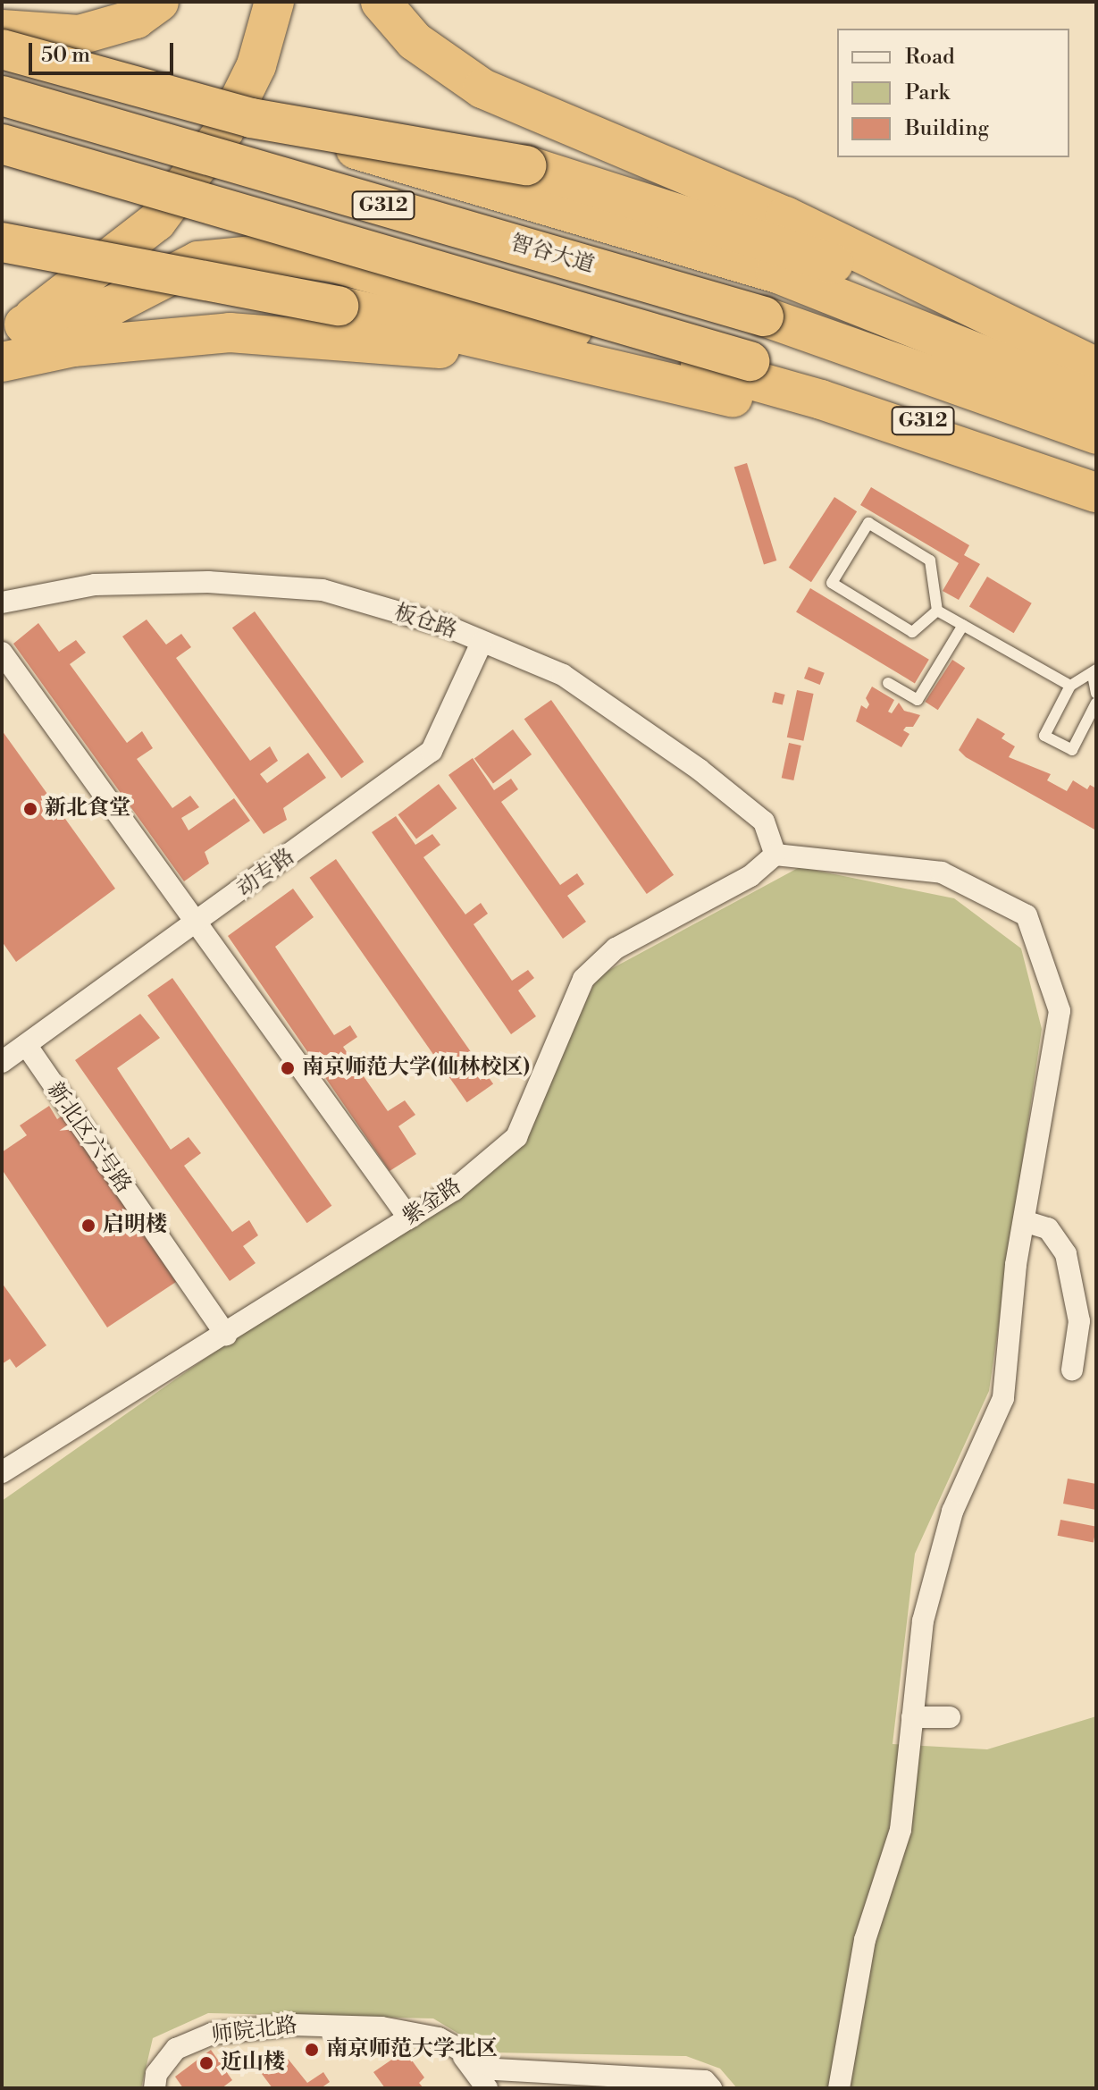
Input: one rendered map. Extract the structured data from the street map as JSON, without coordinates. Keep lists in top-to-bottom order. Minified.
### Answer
{"streets":{"highway":["G312","智谷大道"],"street":["板仓路","动专路","新北区六号路","紫金路","师院北路"]},"crossings":[["板仓路","动专路"],["板仓路","紫金路"],["动专路","新北区六号路"],["新北区六号路","紫金路"]],"places":["新北食堂","南京师范大学(仙林校区)","启明楼","南京师范大学北区","近山楼"],"legend":["Road","Park","Building"],"scale_bar":"50 m"}
